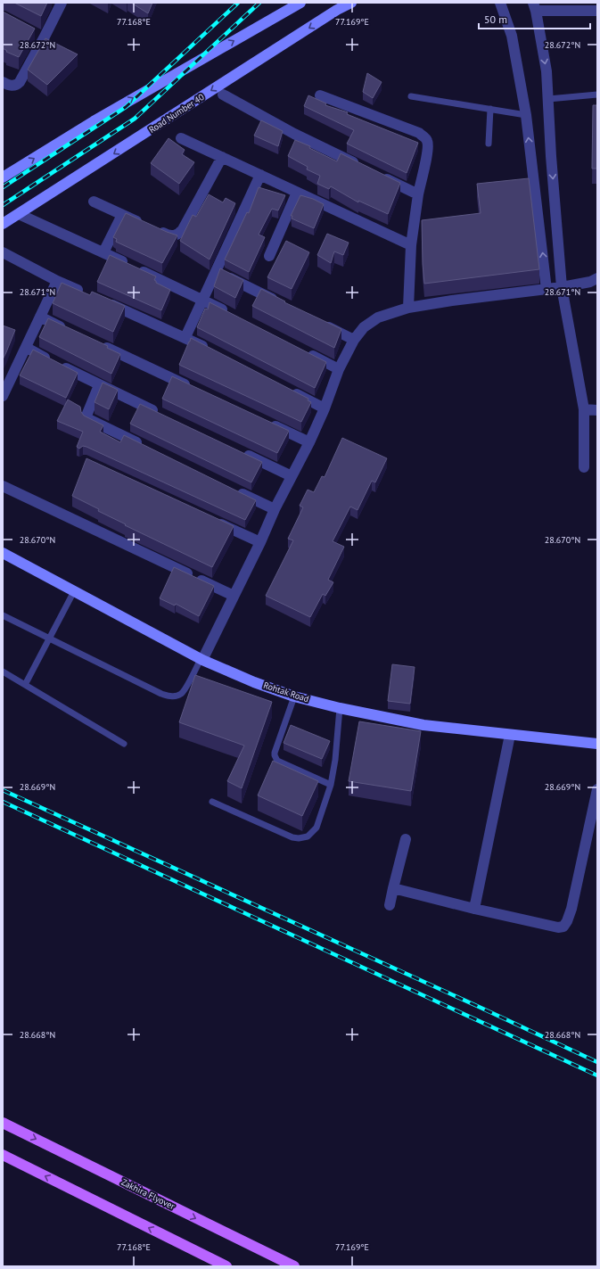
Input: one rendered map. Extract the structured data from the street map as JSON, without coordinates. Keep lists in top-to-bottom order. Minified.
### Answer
{"streets":{"main road":["Road Number 40","Rohtak Road","Zakhira Flyover"]},"scale_bar":"50 m","coordinates":["77.168°E","77.169°E","28.672°N","28.671°N","28.670°N","28.669°N","28.668°N"]}
